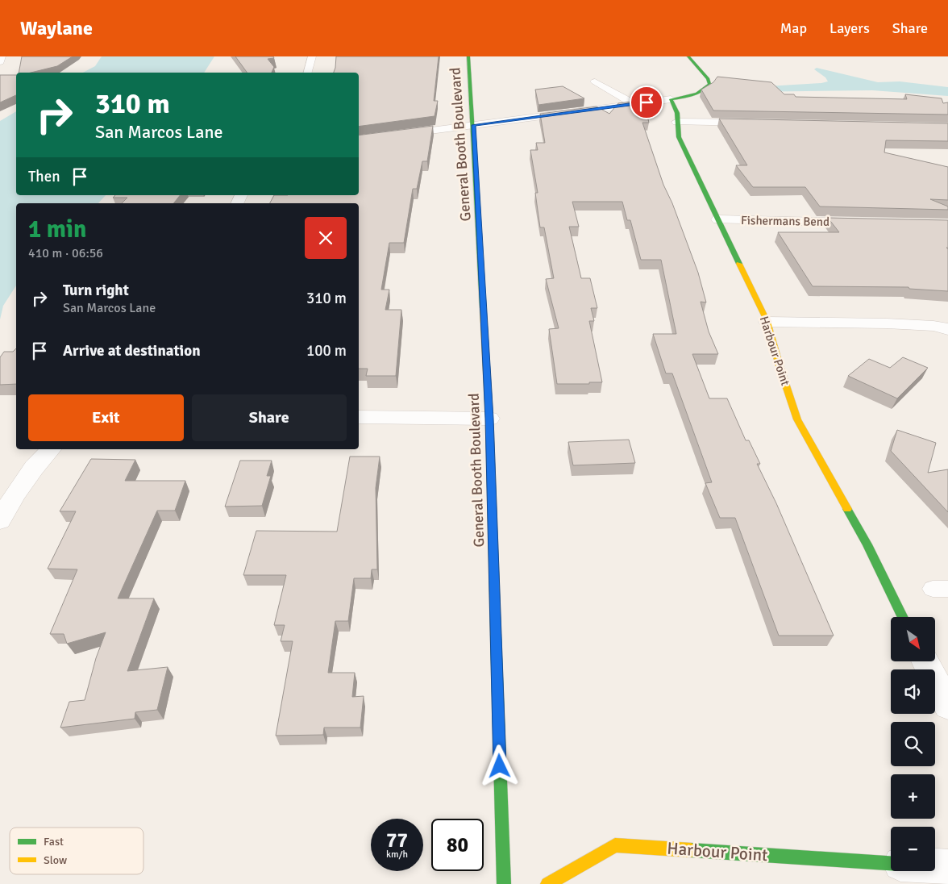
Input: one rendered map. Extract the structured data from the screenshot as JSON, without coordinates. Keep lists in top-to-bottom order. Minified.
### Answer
{"streets":{"main road":["General Booth Boulevard","Harbour Point"],"street":["Fishermans Bend"]},"crossings":[["Fishermans Bend","Harbour Point"]],"legend":["Fast","Slow"],"north":"bottom right","page":{"header":"Waylane","nav":["Map","Layers","Share"],"turn":["310 m","San Marcos Lane"],"then":"Then","heading":["1 min","410 m · 06:56"],"list":[{"name":"Turn right","note":"San Marcos Lane","value":"310 m"},{"name":"Arrive at destination","value":"100 m"}],"buttons":["Exit","Share"],"map_buttons":["+","−"],"speed":"77 km/h","limit":"80"}}
